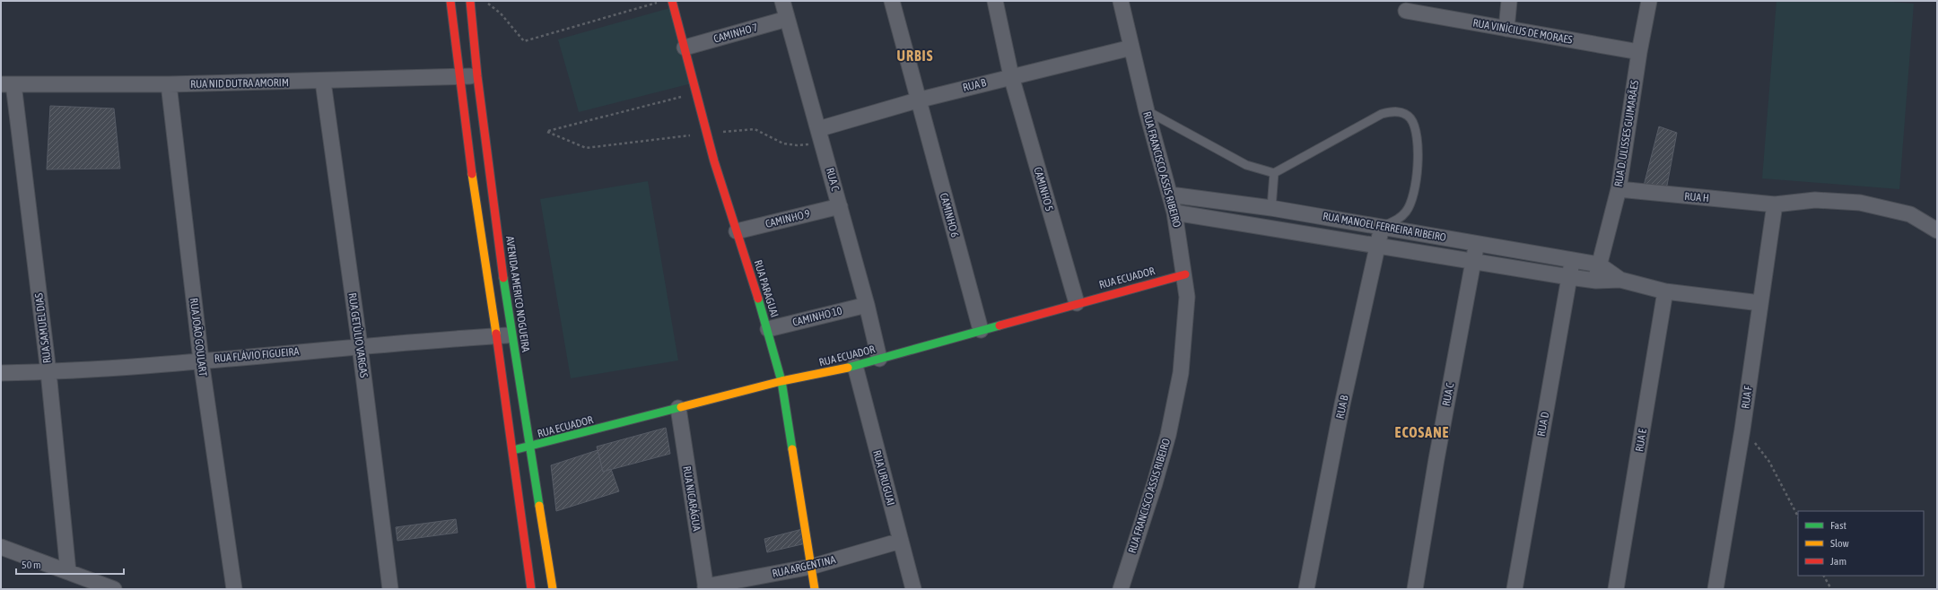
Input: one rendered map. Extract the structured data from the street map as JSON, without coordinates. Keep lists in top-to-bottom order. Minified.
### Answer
{"streets":{"street":["RUA VINÍCIUS DE MORAES","CAMINHO 7","RUA NID DUTRA AMORIM","RUA B","RUA D. ULISSES GUIMARÃES","RUA FRANCISCO ASSIS RIBEIRO","RUA C","CAMINHO 5","RUA H","CAMINHO 6","CAMINHO 9","RUA MANOEL FERREIRA RIBEIRO","RUA ECUADOR","RUA PARAGUAI","AVENIDA AMERICO NOGUEIRA","CAMINHO 10","RUA SAMUEL DIAS","RUA GETÚLIO VARGAS","RUA JOÃO GOULART","RUA FLÁVIO FIGUEIRA","RUA F","RUA D","RUA E","RUA URUGUAI","RUA NICARÁGUA","RUA ARGENTINA"]},"crossings":[["RUA VINÍCIUS DE MORAES","RUA D. ULISSES GUIMARÃES"],["CAMINHO 7","RUA C"],["CAMINHO 7","RUA PARAGUAI"],["RUA NID DUTRA AMORIM","AVENIDA AMERICO NOGUEIRA"],["RUA NID DUTRA AMORIM","RUA SAMUEL DIAS"],["RUA NID DUTRA AMORIM","RUA GETÚLIO VARGAS"],["RUA NID DUTRA AMORIM","RUA JOÃO GOULART"],["RUA B","RUA FRANCISCO ASSIS RIBEIRO"],["RUA B","RUA C"],["RUA B","CAMINHO 5"],["RUA B","CAMINHO 6"],["RUA B","RUA MANOEL FERREIRA RIBEIRO"],["RUA D. ULISSES GUIMARÃES","RUA H"],["RUA D. ULISSES GUIMARÃES","RUA MANOEL FERREIRA RIBEIRO"],["RUA FRANCISCO ASSIS RIBEIRO","RUA MANOEL FERREIRA RIBEIRO"],["RUA FRANCISCO ASSIS RIBEIRO","RUA ECUADOR"],["RUA C","CAMINHO 9"],["RUA C","RUA MANOEL FERREIRA RIBEIRO"],["RUA C","RUA ECUADOR"],["RUA C","CAMINHO 10"],["CAMINHO 5","RUA ECUADOR"],["RUA H","RUA F"],["CAMINHO 6","RUA ECUADOR"],["CAMINHO 9","RUA PARAGUAI"],["RUA MANOEL FERREIRA RIBEIRO","RUA F"],["RUA MANOEL FERREIRA RIBEIRO","RUA D"],["RUA MANOEL FERREIRA RIBEIRO","RUA E"],["RUA ECUADOR","RUA PARAGUAI"],["RUA ECUADOR","AVENIDA AMERICO NOGUEIRA"],["RUA ECUADOR","RUA URUGUAI"],["RUA ECUADOR","RUA NICARÁGUA"],["RUA PARAGUAI","CAMINHO 10"],["RUA PARAGUAI","RUA ARGENTINA"],["AVENIDA AMERICO NOGUEIRA","RUA FLÁVIO FIGUEIRA"],["RUA SAMUEL DIAS","RUA FLÁVIO FIGUEIRA"],["RUA GETÚLIO VARGAS","RUA FLÁVIO FIGUEIRA"],["RUA JOÃO GOULART","RUA FLÁVIO FIGUEIRA"],["RUA URUGUAI","RUA ARGENTINA"],["RUA NICARÁGUA","RUA ARGENTINA"]],"districts":["URBIS","ECOSANE"],"legend":["Fast","Slow","Jam"],"scale_bar":"50 m"}
